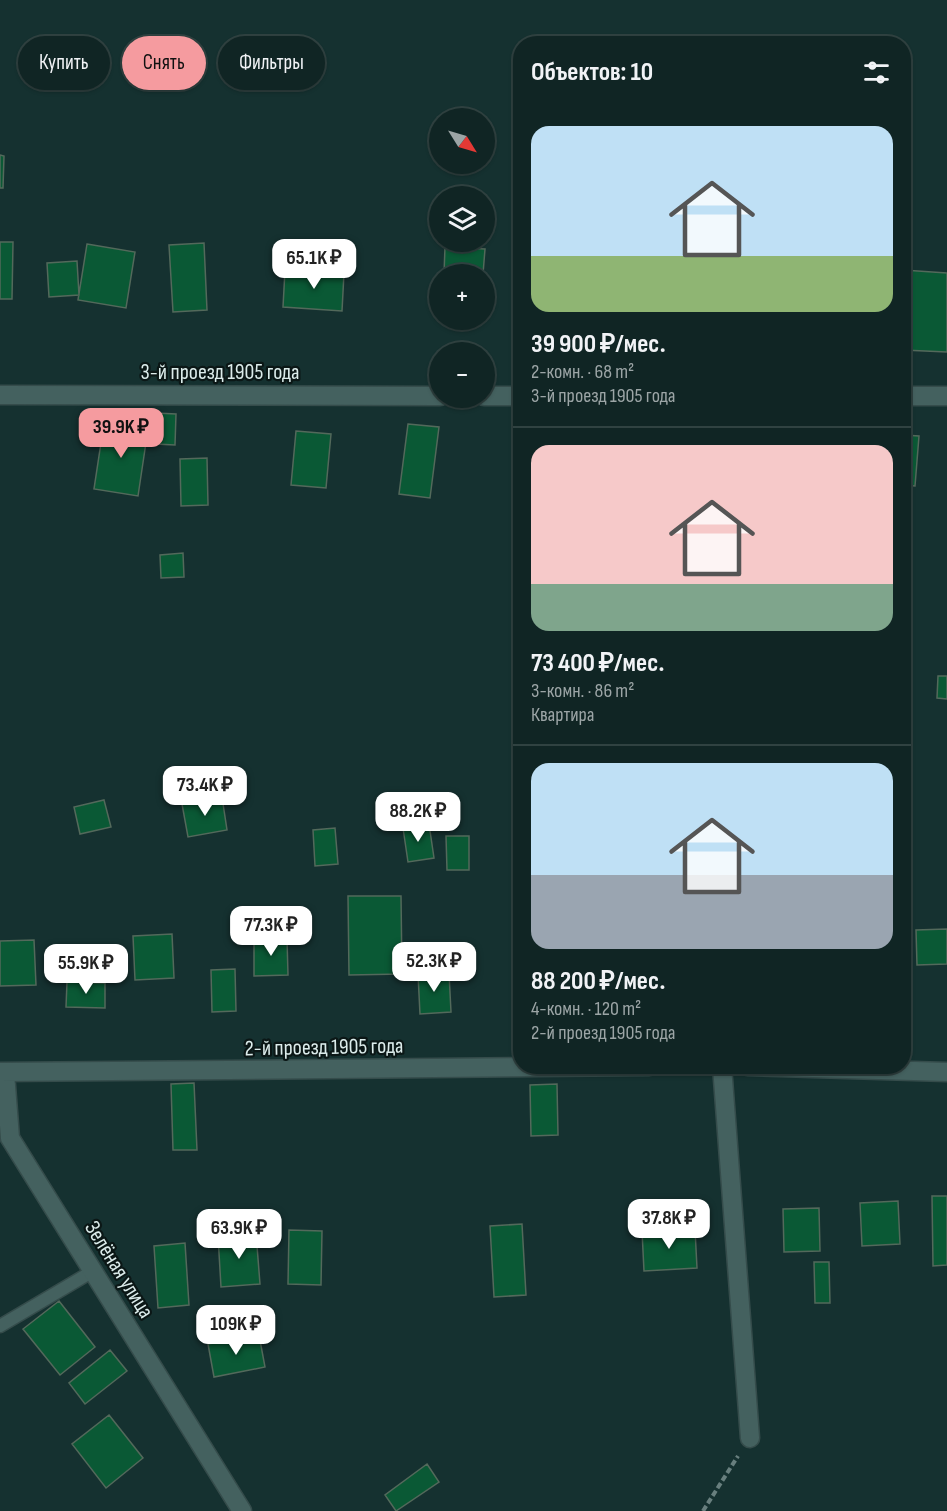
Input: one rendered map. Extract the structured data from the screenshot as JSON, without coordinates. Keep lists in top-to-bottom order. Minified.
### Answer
{"streets":{"street":["3-й проезд 1905 года","2-й проезд 1905 года","Зелёная улица"]},"crossings":[["2-й проезд 1905 года","Зелёная улица"]],"north":"bottom right","page":{"chip":["Купить","Снять","Фильтры"],"heading":"Объектов: 10","map_buttons":["+","−"],"list":[{"name":"39 900 ₽/мес.","note":"2-комн. · 68 m² · 3-й проезд 1905 года"},{"name":"73 400 ₽/мес.","note":"3-комн. · 86 m² · Квартира"},{"name":"88 200 ₽/мес.","note":"4-комн. · 120 m² · 2-й проезд 1905 года"}],"price":["65.1K ₽","39.9K ₽","73.4K ₽","88.2K ₽","77.3K ₽","52.3K ₽","55.9K ₽","37.8K ₽","63.9K ₽","109K ₽"]}}
